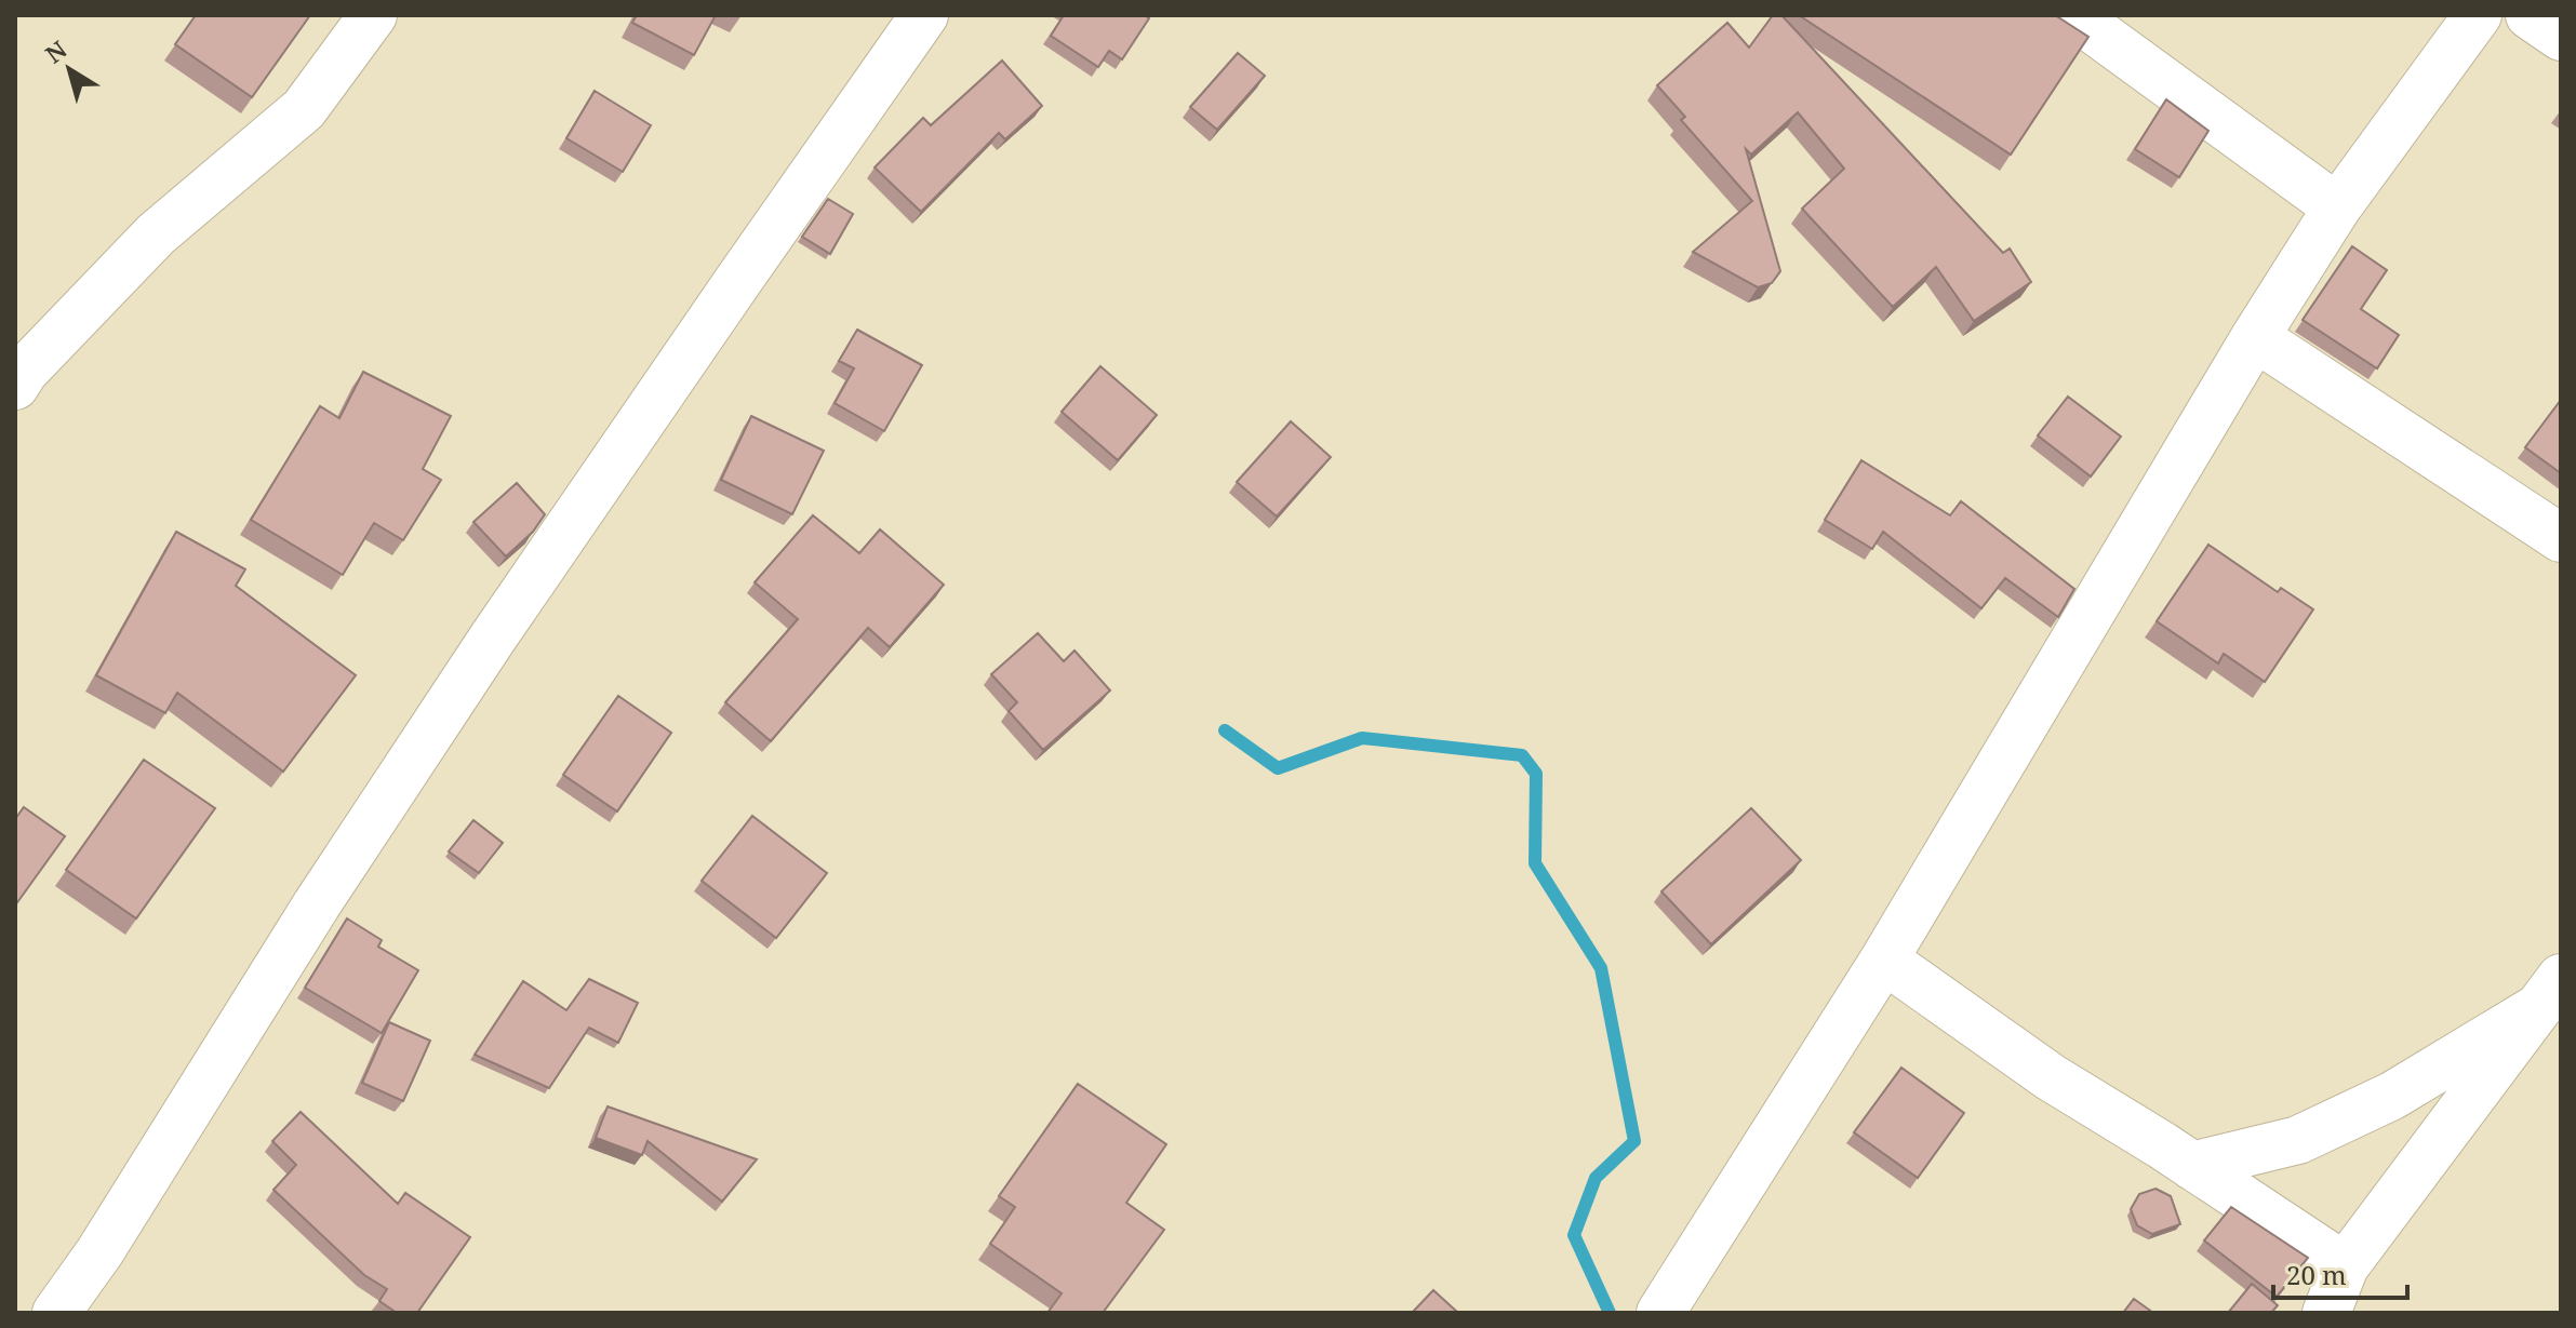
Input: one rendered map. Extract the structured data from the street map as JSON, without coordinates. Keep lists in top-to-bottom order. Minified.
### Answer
{"scale_bar":"20 m","north":"top left"}
